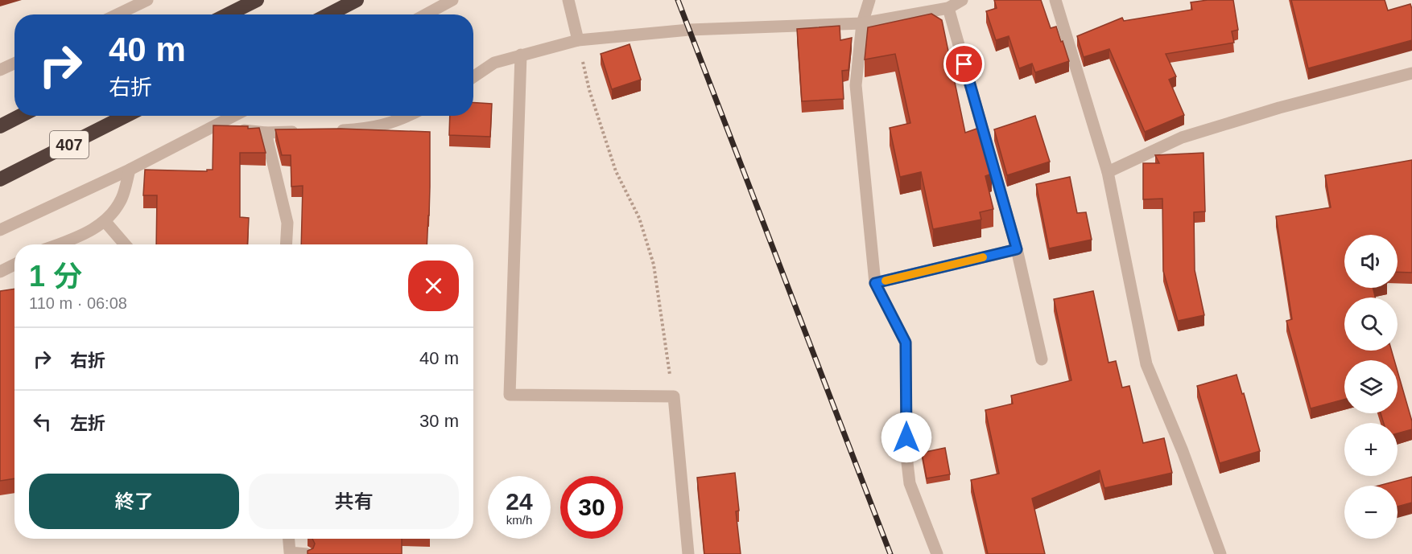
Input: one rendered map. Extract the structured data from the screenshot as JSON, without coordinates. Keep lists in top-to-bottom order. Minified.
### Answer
{"streets":{"highway":["407"]},"page":{"turn":["40 m","右折"],"map_buttons":["+","−"],"heading":["1 分","110 m · 06:08"],"list":[{"name":"右折","value":"40 m"},{"name":"左折","value":"30 m"}],"buttons":["終了","共有"],"speed":"24 km/h","limit":"30"}}
